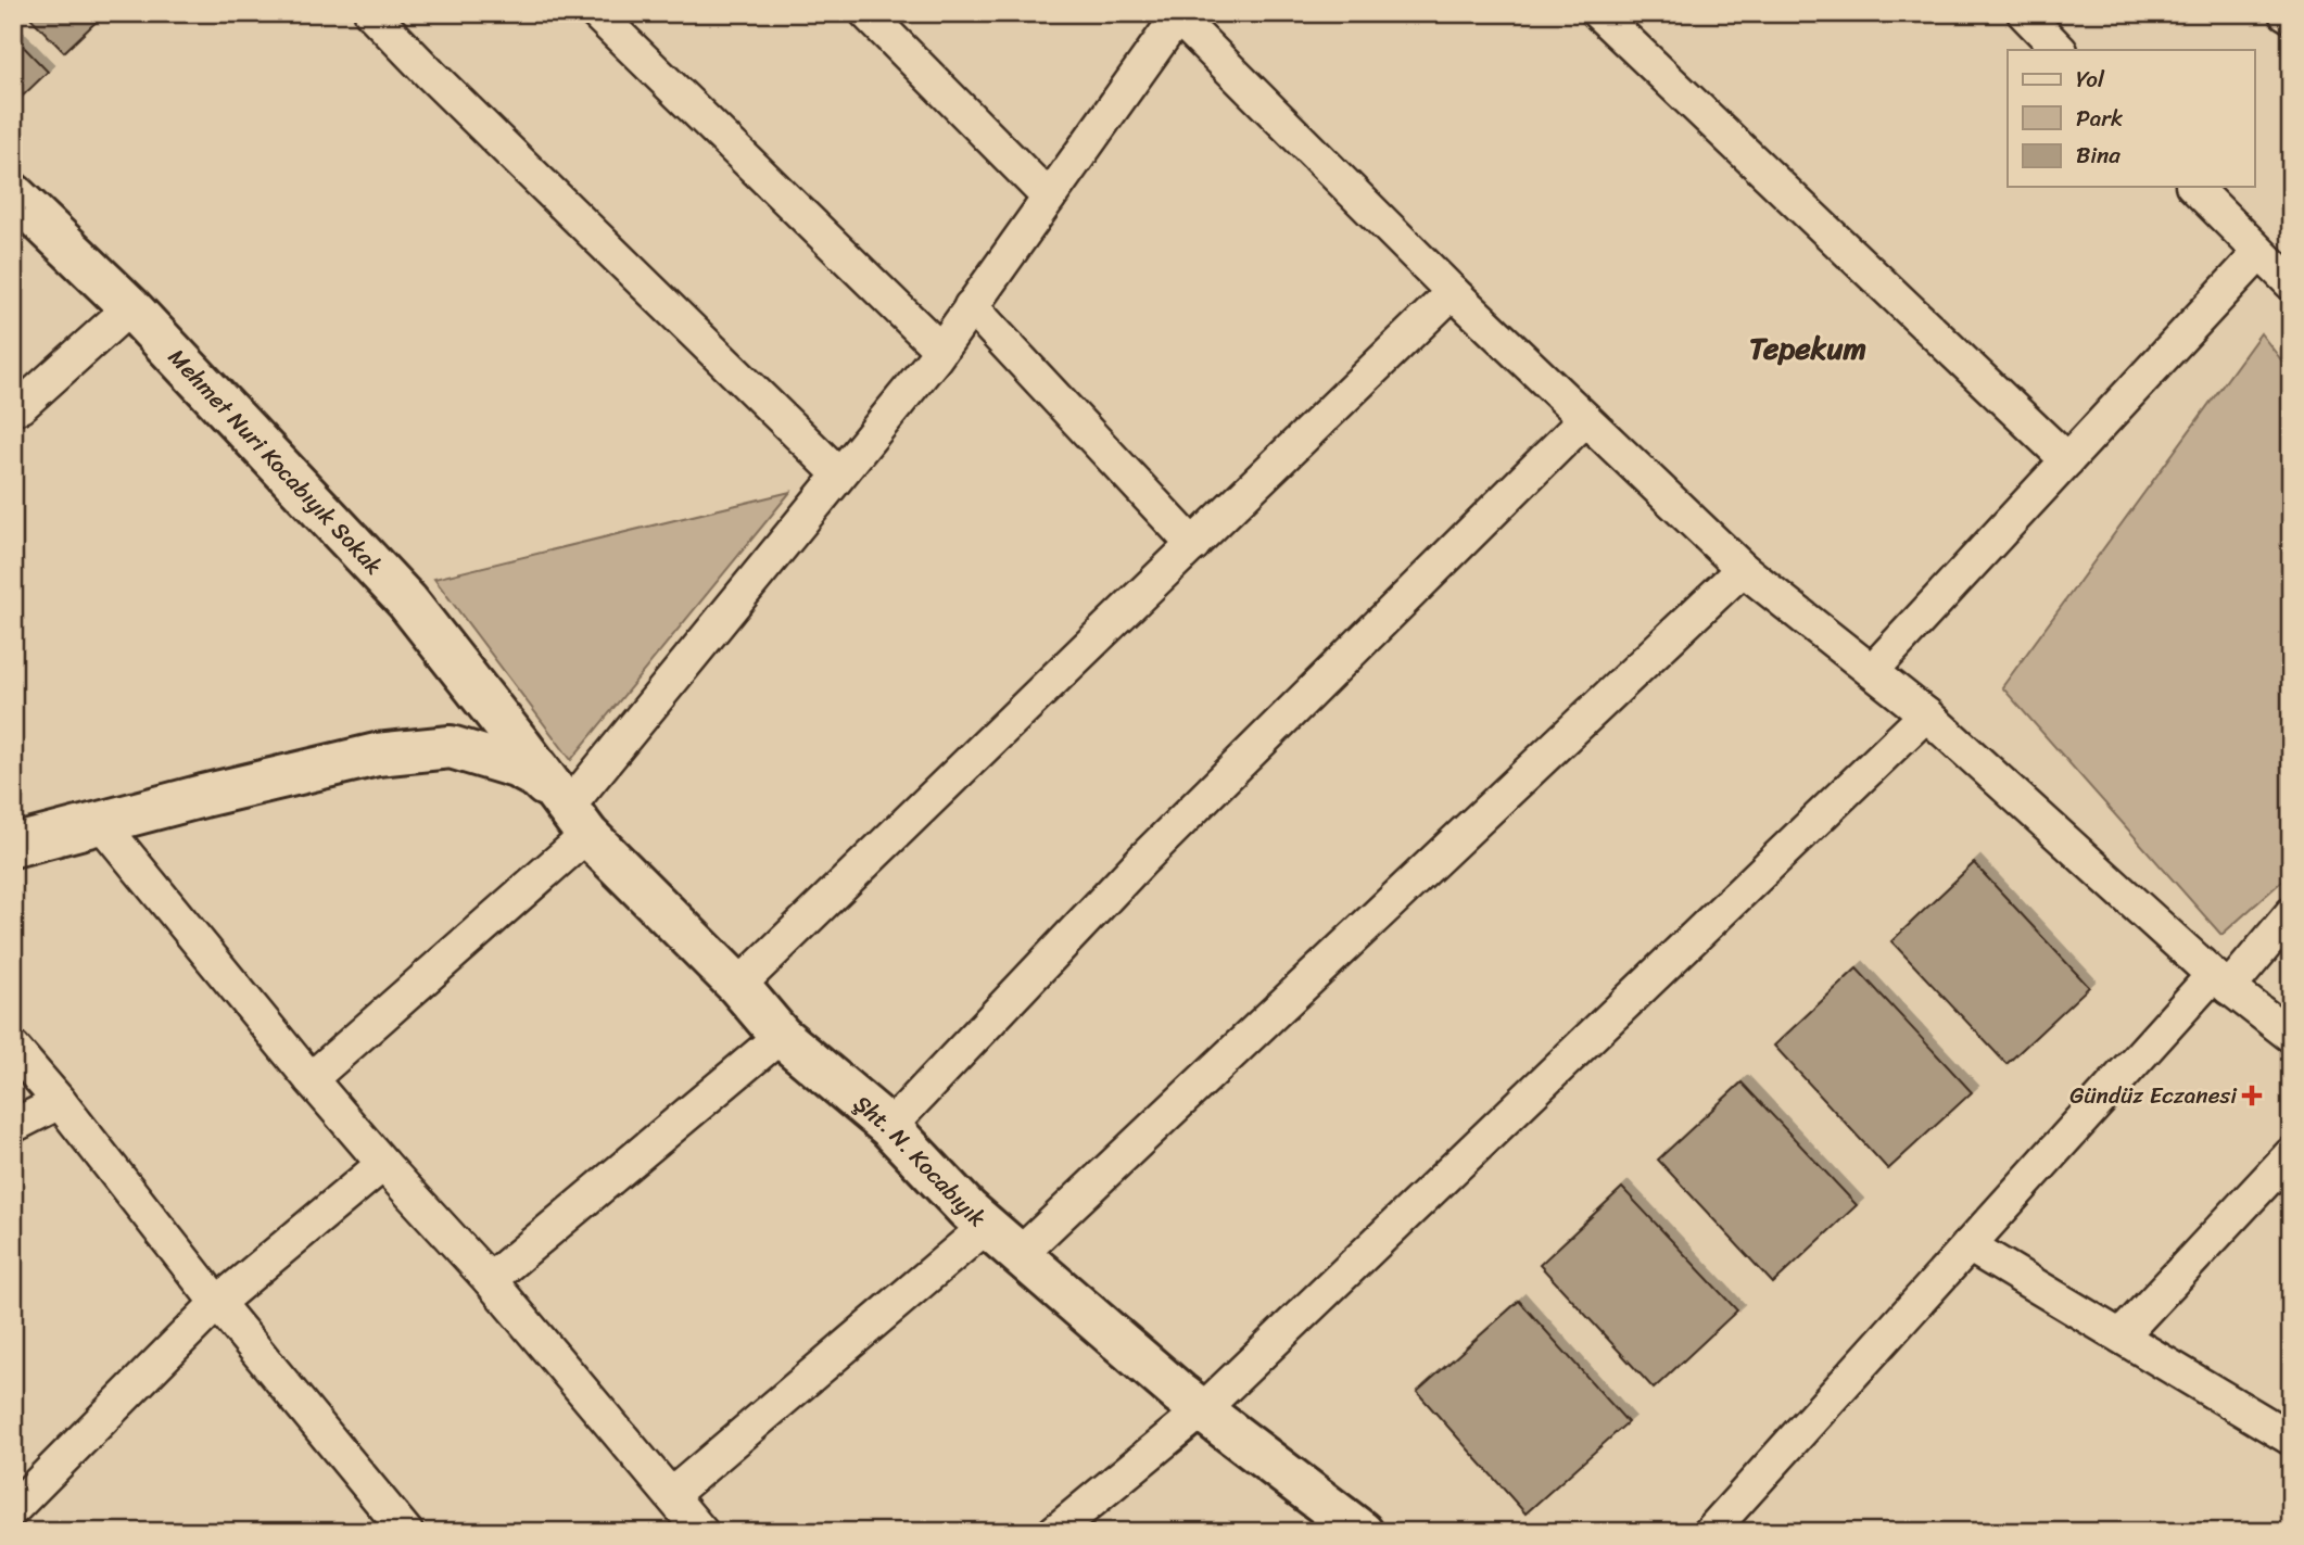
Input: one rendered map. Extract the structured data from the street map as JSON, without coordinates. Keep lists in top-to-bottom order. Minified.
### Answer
{"streets":{"street":["Mehmet Nuri Kocabıyık Sokak","Şht. N. Kocabıyık"]},"crossings":[["Mehmet Nuri Kocabıyık Sokak","Şht. N. Kocabıyık"]],"districts":["Tepekum"],"places":{"health":["Gündüz Eczanesi"]},"legend":["Yol","Park","Bina"]}
